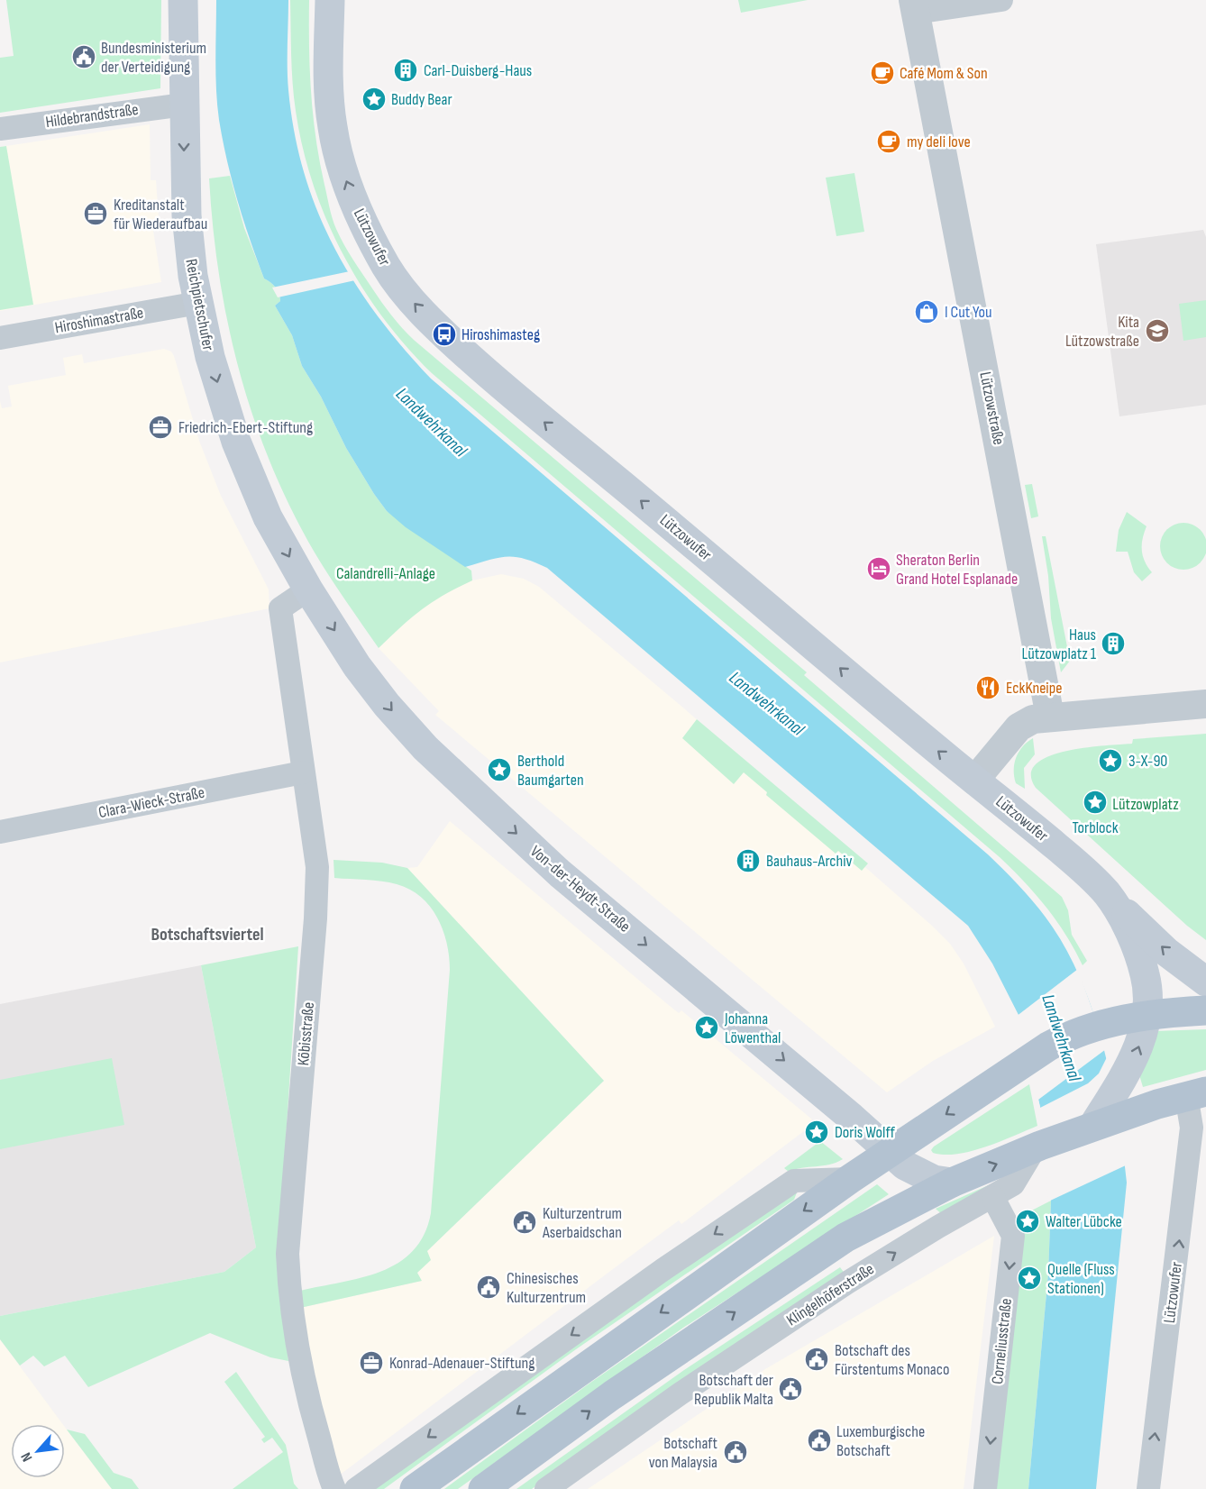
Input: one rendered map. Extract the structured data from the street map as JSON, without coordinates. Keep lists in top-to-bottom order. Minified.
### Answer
{"streets":{"main road":["Lützowufer","Reichpietschufer","Von-der-Heydt-Straße"],"street":["Hildebrandstraße","Hiroshimastraße","Lützowstraße","Clara-Wieck-Straße","Köbisstraße","Klingelhöferstraße","Corneliusstraße"]},"crossings":[["Hildebrandstraße","Reichpietschufer"],["Reichpietschufer","Hiroshimastraße"],["Reichpietschufer","Von-der-Heydt-Straße"],["Reichpietschufer","Köbisstraße"],["Clara-Wieck-Straße","Köbisstraße"],["Von-der-Heydt-Straße","Köbisstraße"],["Klingelhöferstraße","Corneliusstraße"]],"one_way":["Lützowufer","Reichpietschufer","Von-der-Heydt-Straße","Corneliusstraße"],"districts":["Botschaftsviertel"],"water":["Landwehrkanal"],"parks":["Calandrelli-Anlage","Lützowplatz"],"places":{"public building":["Bundesministerium der Verteidigung","Kulturzentrum Aserbaidschan","Chinesisches Kulturzentrum","Botschaft des Fürstentums Monaco","Botschaft der Republik Malta","Luxemburgische Botschaft","Botschaft von Malaysia"],"building":["Carl-Duisberg-Haus","Haus Lützowplatz 1","Bauhaus-Archiv"],"cafe":["Café Mom & Son","my deli love"],"place":["Buddy Bear","3-X-90","Berthold Baumgarten","Torblock","Johanna Löwenthal","Doris Wolff","Walter Lübcke","Quelle (Fluss Stationen)"],"office":["Kreditanstalt für Wiederaufbau","Friedrich-Ebert-Stiftung","Konrad-Adenauer-Stiftung"],"shop":["I Cut You"],"school or university":["Kita Lützowstraße"],"bus stop":["Hiroshimasteg"],"hotel":["Sheraton Berlin Grand Hotel Esplanade"],"restaurant":["EckKneipe"]},"north":"bottom left"}
